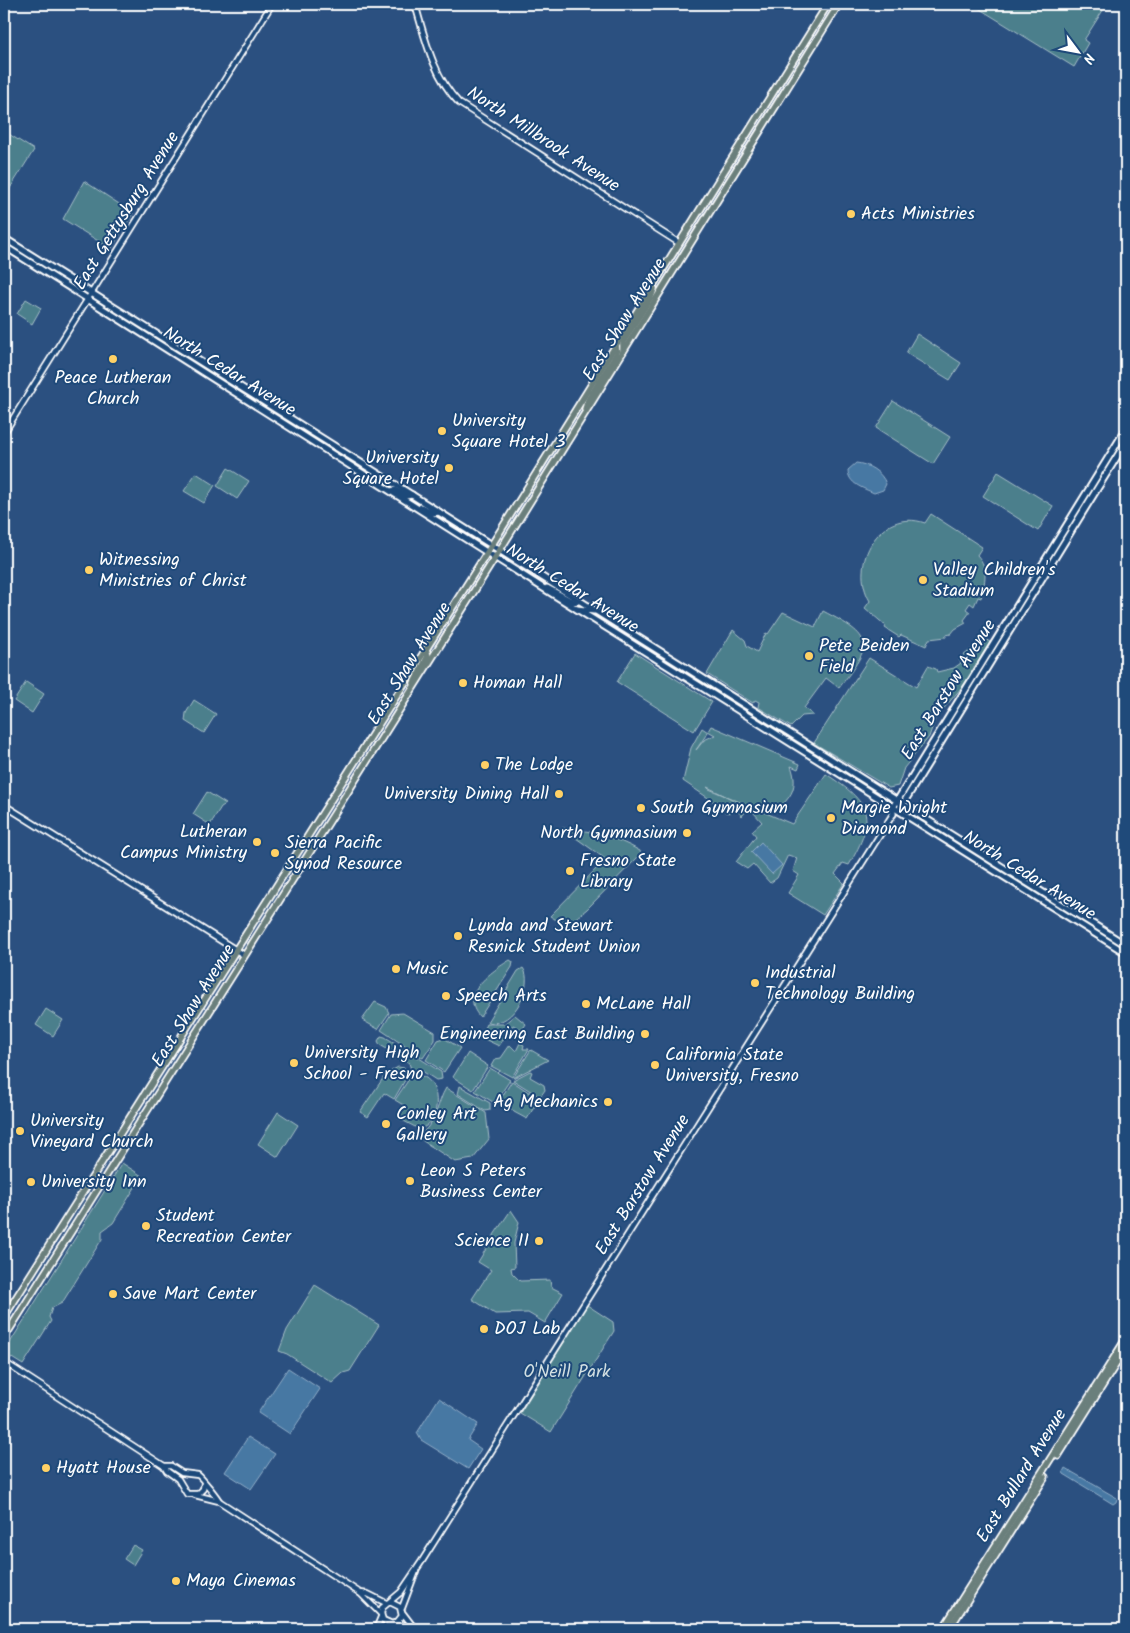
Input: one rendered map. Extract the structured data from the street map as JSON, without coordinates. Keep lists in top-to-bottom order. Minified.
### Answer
{"streets":{"main road":["East Shaw Avenue","North Cedar Avenue","East Barstow Avenue","East Bullard Avenue"],"street":["North Millbrook Avenue","East Gettysburg Avenue"]},"crossings":[["North Millbrook Avenue","East Shaw Avenue"],["East Gettysburg Avenue","North Cedar Avenue"],["East Shaw Avenue","North Cedar Avenue"],["North Cedar Avenue","East Barstow Avenue"]],"parks":["O'Neill Park"],"places":["Acts Ministries","Peace Lutheran Church","University Square Hotel 3","University Square Hotel","Witnessing Ministries of Christ","Valley Children's Stadium","Pete Beiden Field","Homan Hall","The Lodge","University Dining Hall","South Gymnasium","Margie Wright Diamond","North Gymnasium","Lutheran Campus Ministry","Sierra Pacific Synod Resource","Fresno State Library","Lynda and Stewart Resnick Student Union","Music","Industrial Technology Building","Speech Arts","McLane Hall","Engineering East Building","University High School - Fresno","California State University, Fresno","Ag Mechanics","Conley Art Gallery","University Vineyard Church","Leon S Peters Business Center","University Inn","Student Recreation Center","Science II","Save Mart Center","DOJ Lab","Hyatt House","Maya Cinemas"],"north":"bottom right"}
